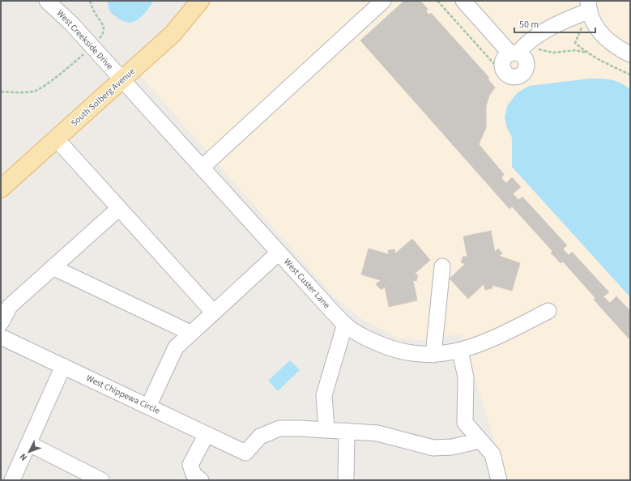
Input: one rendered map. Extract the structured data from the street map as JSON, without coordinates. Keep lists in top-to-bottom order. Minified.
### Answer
{"streets":{"main road":["South Solberg Avenue"],"street":["West Creekside Drive","West Custer Lane","West Chippewa Circle"]},"crossings":[["West Creekside Drive","South Solberg Avenue"],["West Creekside Drive","West Custer Lane"],["South Solberg Avenue","West Custer Lane"]],"scale_bar":"50 m","north":"bottom left"}
